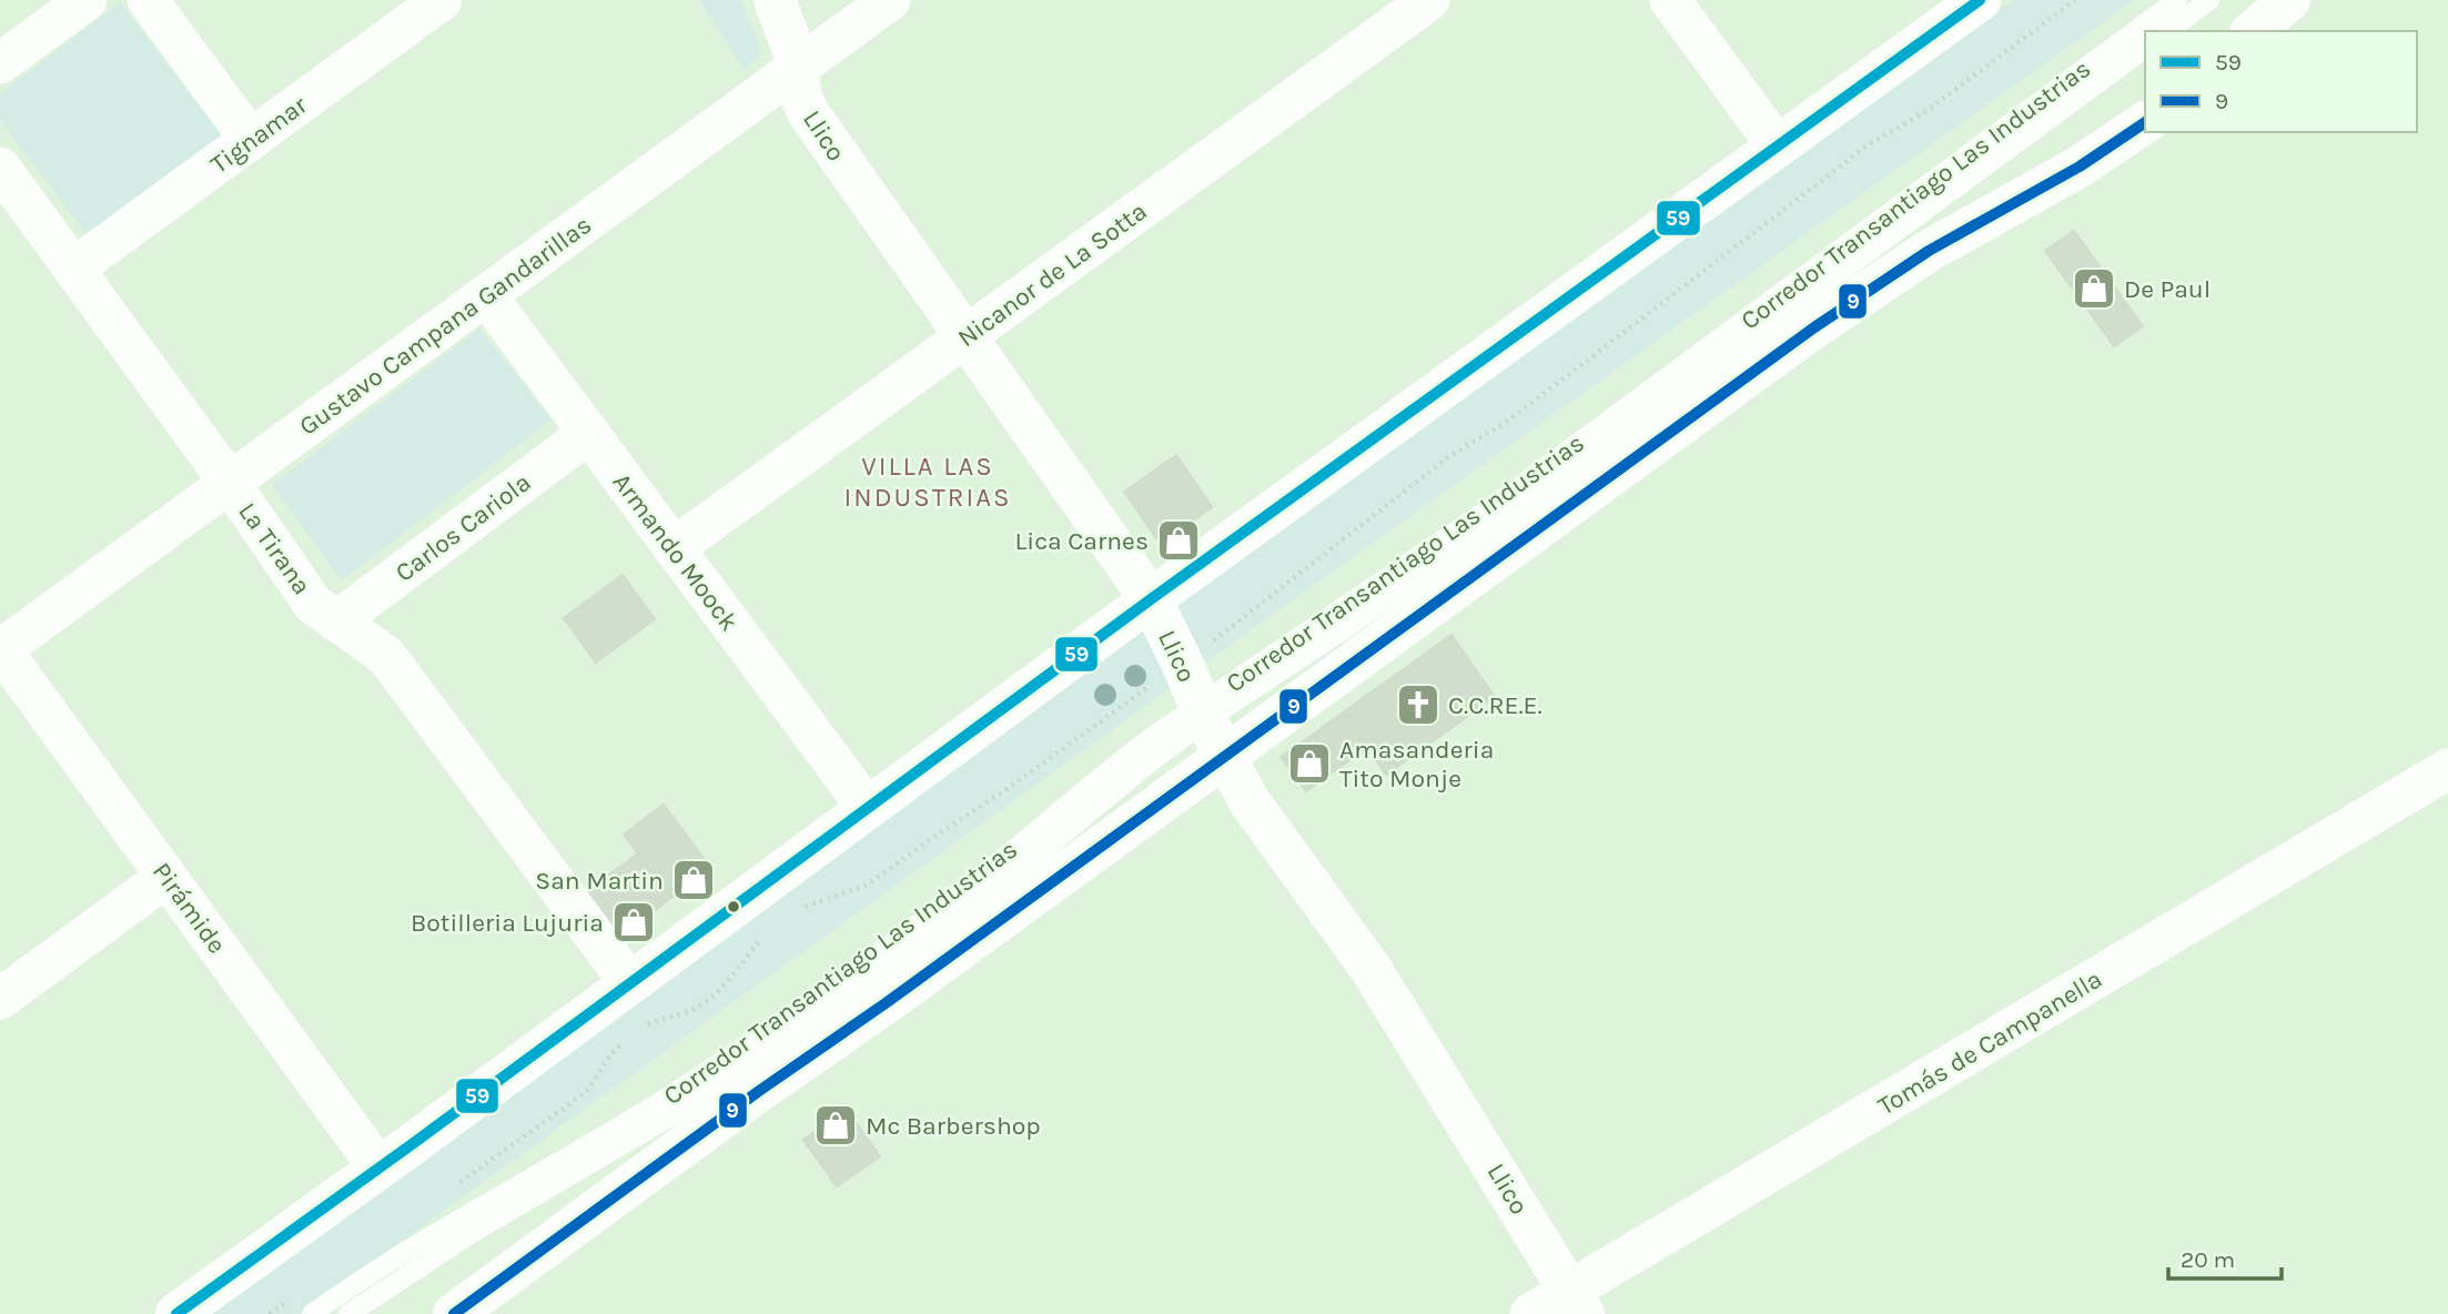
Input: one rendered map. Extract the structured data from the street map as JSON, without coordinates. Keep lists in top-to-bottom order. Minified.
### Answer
{"streets":{"main road":["Llico"],"street":["Tignamar","Nicanor de La Sotta","Gustavo Campana Gandarillas","Carlos Cariola","La Tirana","Armando Moock","Pirámide","Tomás de Campanella"],"lane":["Corredor Transantiago Las Industrias"]},"crossings":[["Tignamar","La Tirana"],["Llico","Corredor Transantiago Las Industrias"],["Llico","Nicanor de La Sotta"],["Llico","Gustavo Campana Gandarillas"],["Llico","Tomás de Campanella"],["Nicanor de La Sotta","Armando Moock"],["Gustavo Campana Gandarillas","La Tirana"],["Gustavo Campana Gandarillas","Armando Moock"],["Gustavo Campana Gandarillas","Pirámide"],["Carlos Cariola","La Tirana"],["Carlos Cariola","Armando Moock"]],"districts":["VILLA LAS INDUSTRIAS"],"places":{"shop":["De Paul","Lica Carnes","Amasanderia Tito Monje","San Martin","Botilleria Lujuria","Mc Barbershop"],"church":["C.C.RE.E."]},"lines":["transit line 59","transit line 9"],"legend":["59","9"],"scale_bar":"20 m"}
